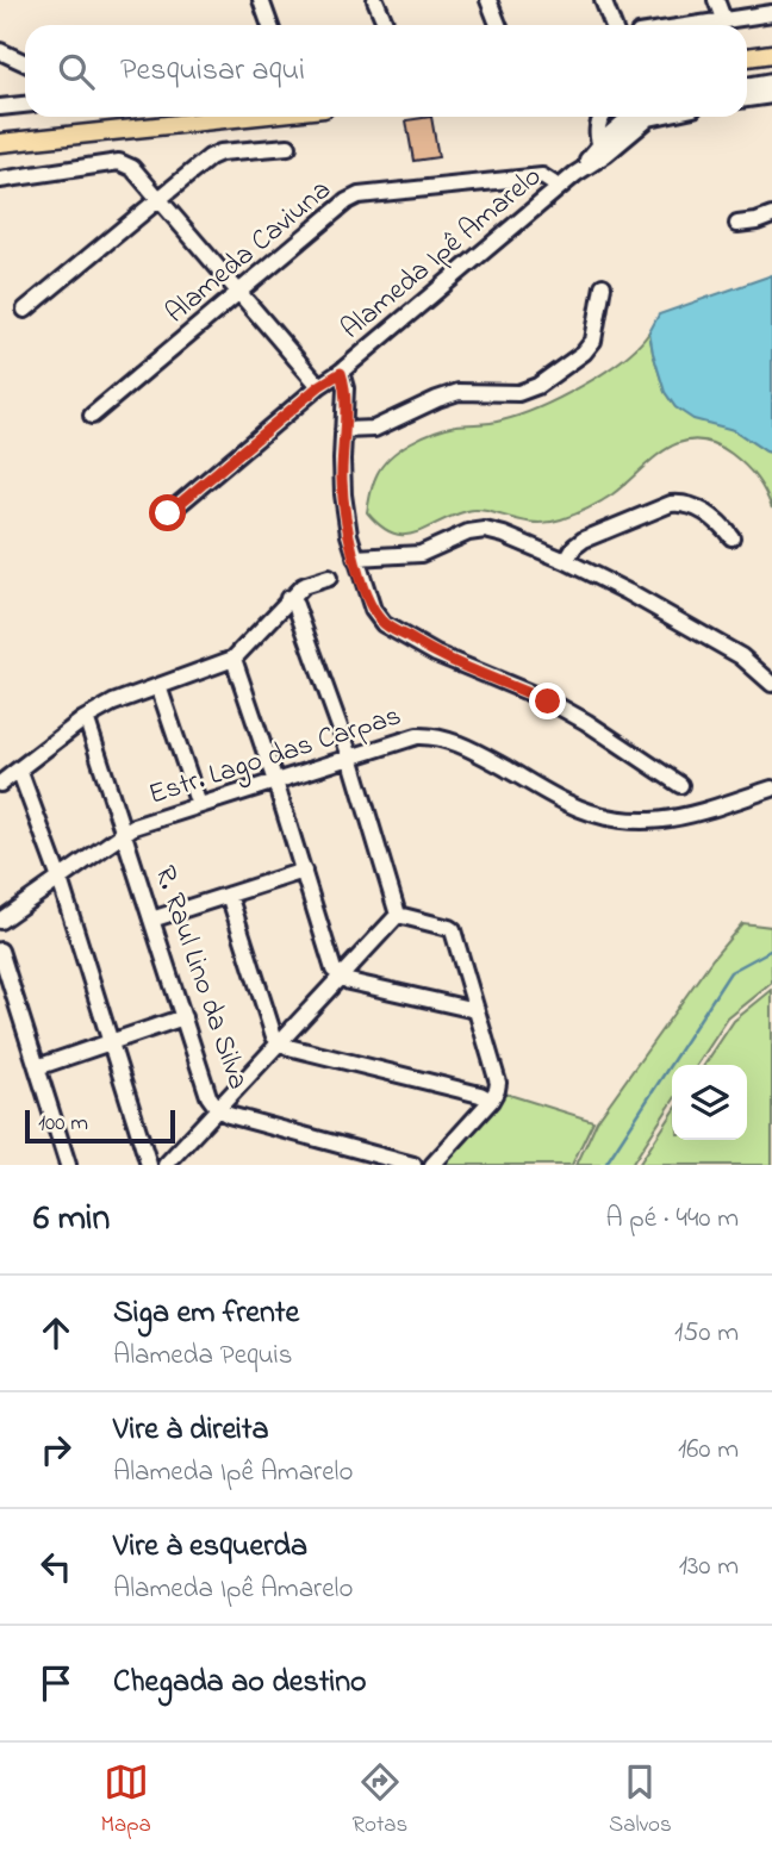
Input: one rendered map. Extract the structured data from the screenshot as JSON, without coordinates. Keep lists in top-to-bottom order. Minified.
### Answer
{"streets":{"street":["Alameda Caviuna","Alameda Ipê Amarelo","Estr. Lago das Carpas","R. Raul Lino da Silva"]},"crossings":[["Alameda Caviuna","Alameda Ipê Amarelo"],["Estr. Lago das Carpas","R. Raul Lino da Silva"]],"scale_bar":"100 m","page":{"search":"Pesquisar aqui","scale":"100 m","heading":["6 min","A pé · 440 m"],"list":[["Siga em frente","Alameda Pequis","150 m"],["Vire à direita","Alameda Ipê Amarelo","160 m"],["Vire à esquerda","Alameda Ipê Amarelo","130 m"],"Chegada ao destino"],"nav":["Mapa","Rotas","Salvos"]}}
